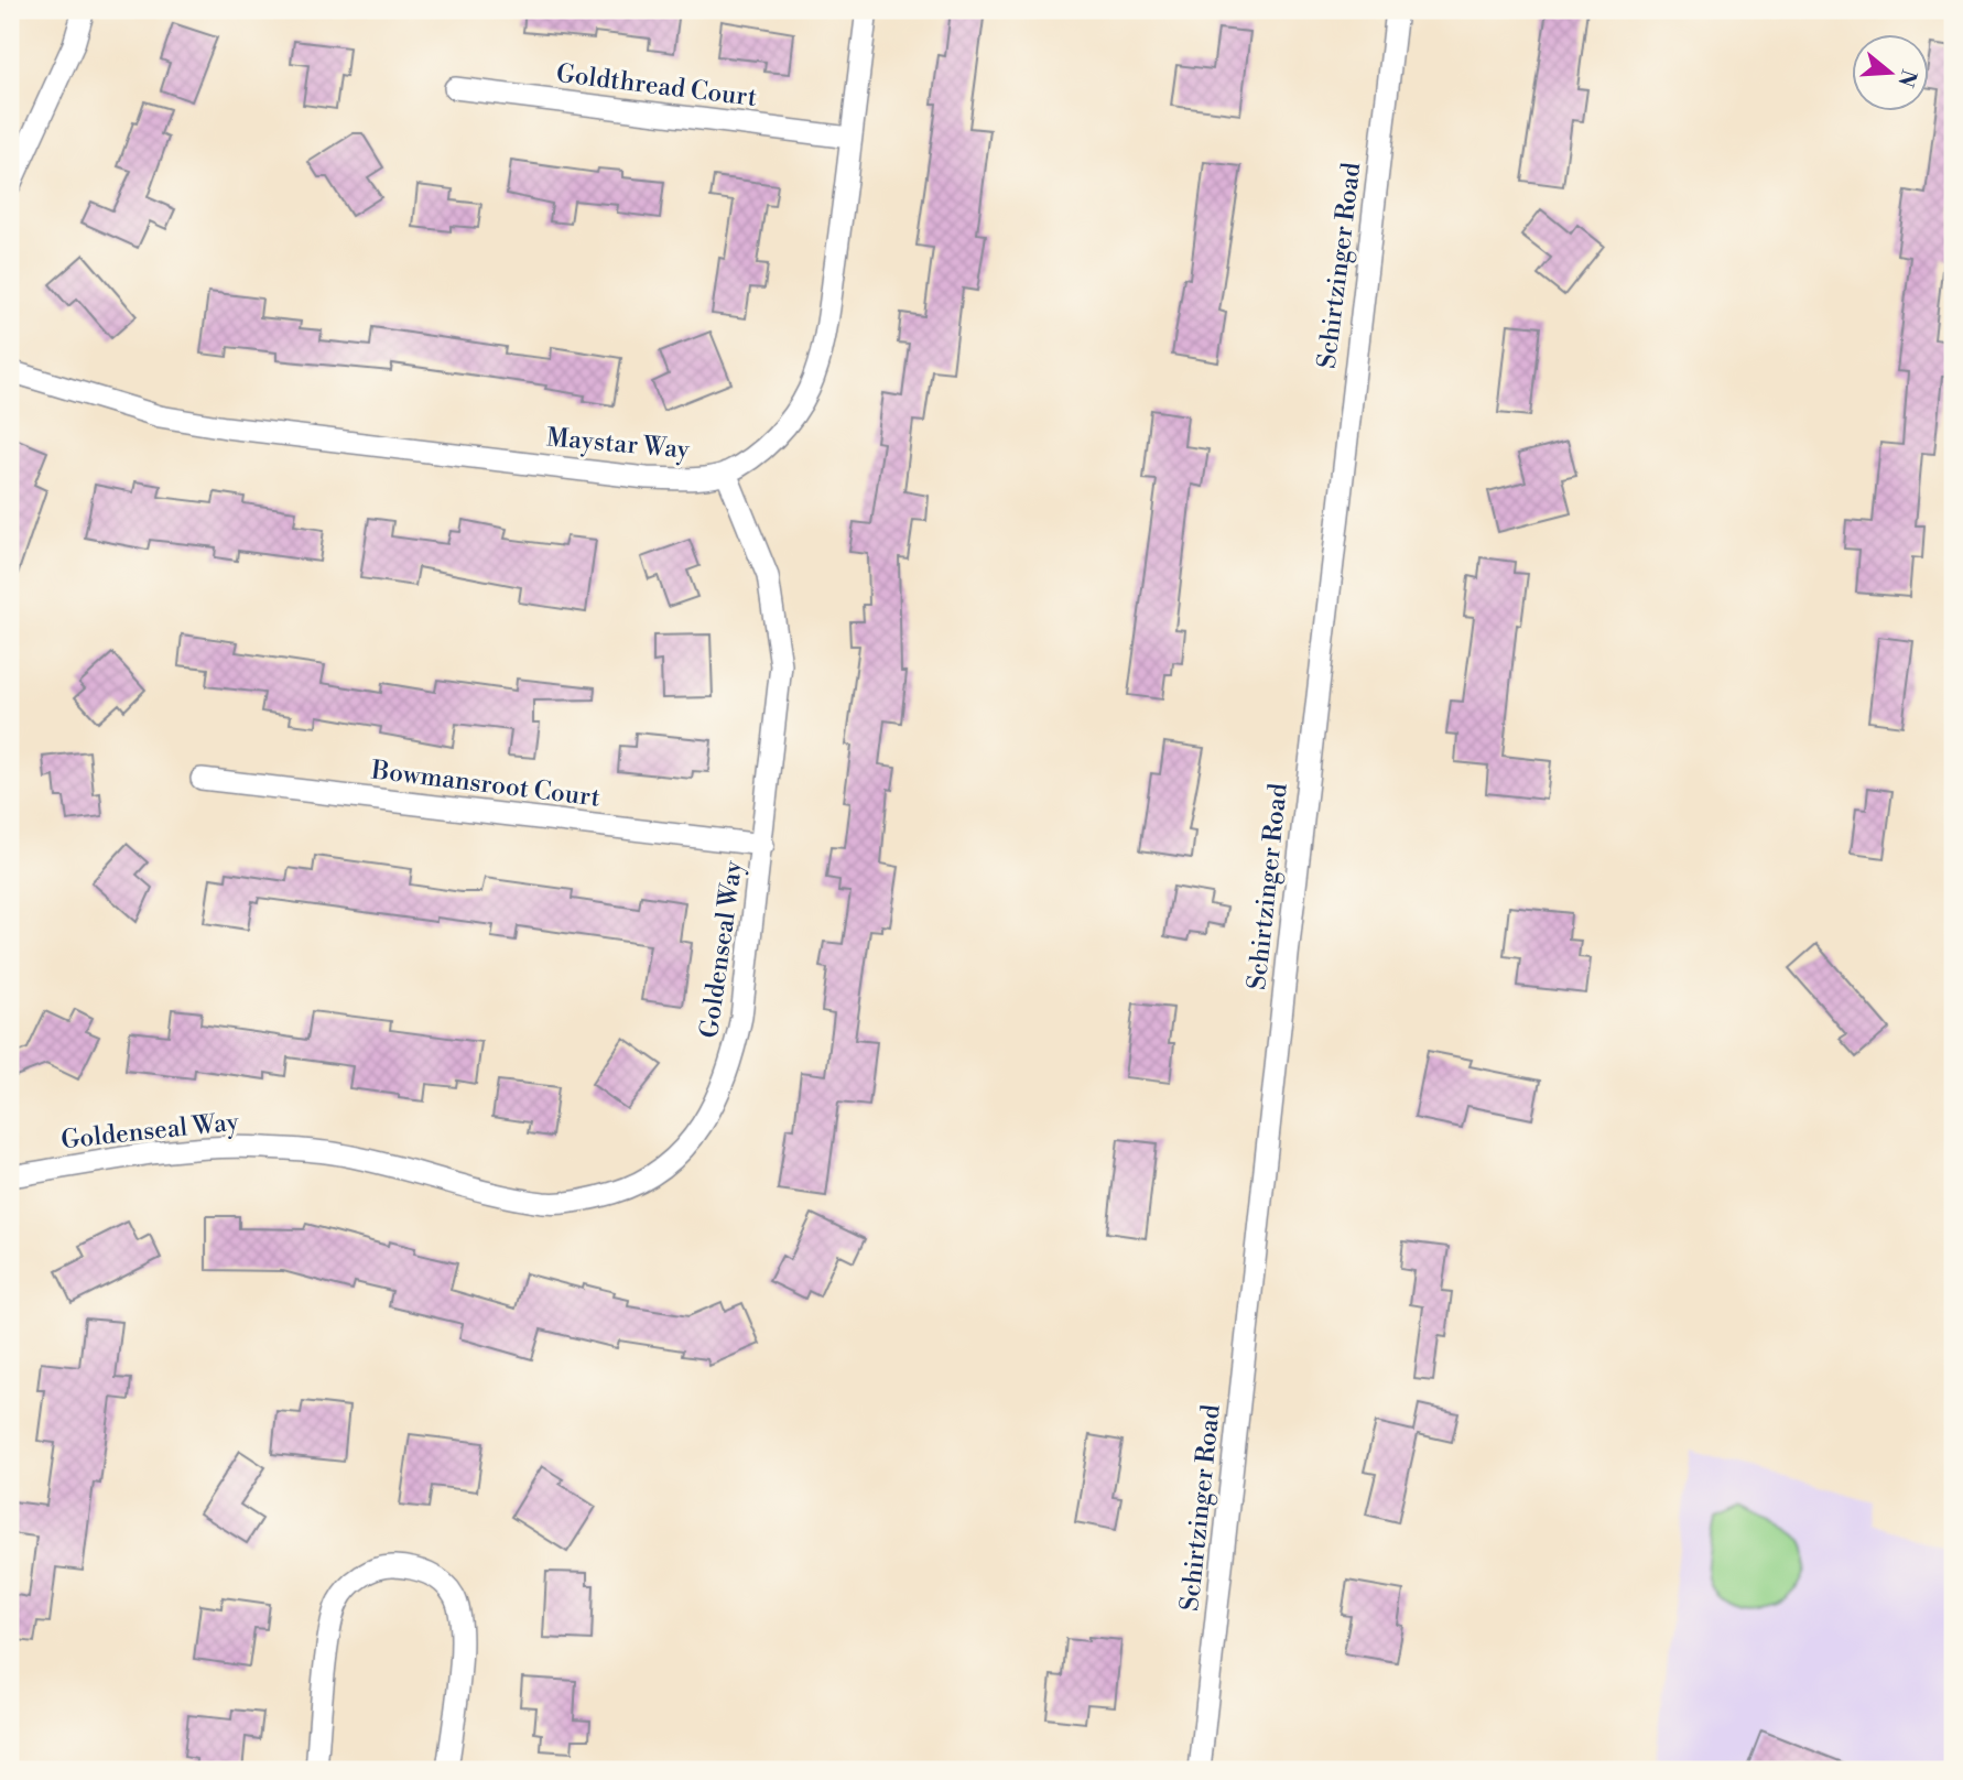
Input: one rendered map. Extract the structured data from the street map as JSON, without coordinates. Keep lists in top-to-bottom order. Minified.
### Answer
{"streets":{"street":["Goldthread Court","Schirtzinger Road","Maystar Way","Bowmansroot Court","Goldenseal Way"]},"crossings":[["Goldthread Court","Maystar Way"],["Maystar Way","Goldenseal Way"],["Bowmansroot Court","Goldenseal Way"]],"north":"right"}
